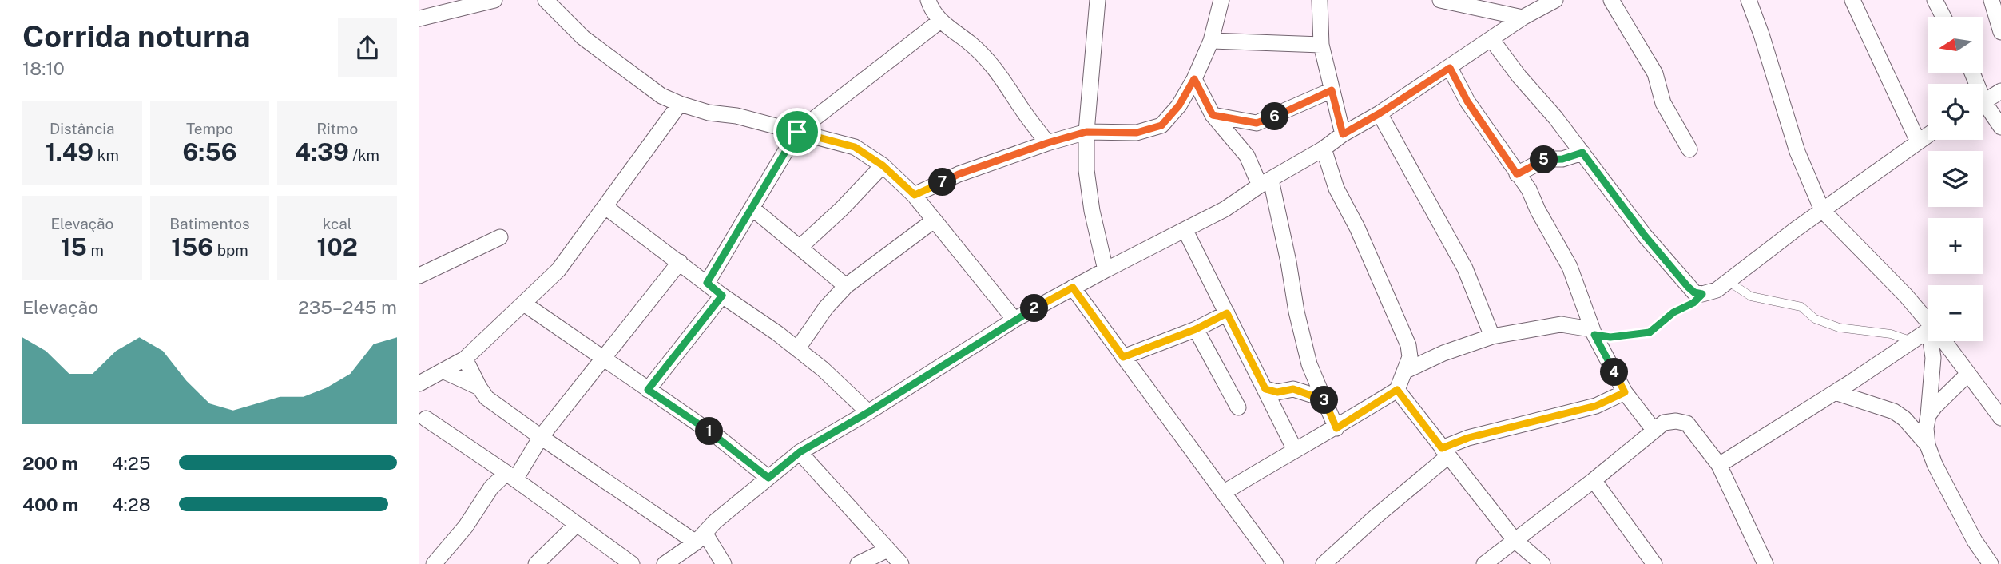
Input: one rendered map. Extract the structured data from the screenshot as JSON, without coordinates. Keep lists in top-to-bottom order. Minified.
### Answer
{"north":"left","page":{"heading":["Corrida noturna","18:10"],"map_buttons":["+","−"],"stats":[["Distância","1.49 km"],["Tempo","6:56"],["Ritmo","4:39 /km"],["Elevação","15 m"],["Batimentos","156 bpm"],["kcal","102"]],"pins":["6","5","7","2","4","3","1"],"chart":["Elevação","235–245 m"],"list":[{"name":"200 m","note":"4:25"},{"name":"400 m","note":"4:28"}]}}
